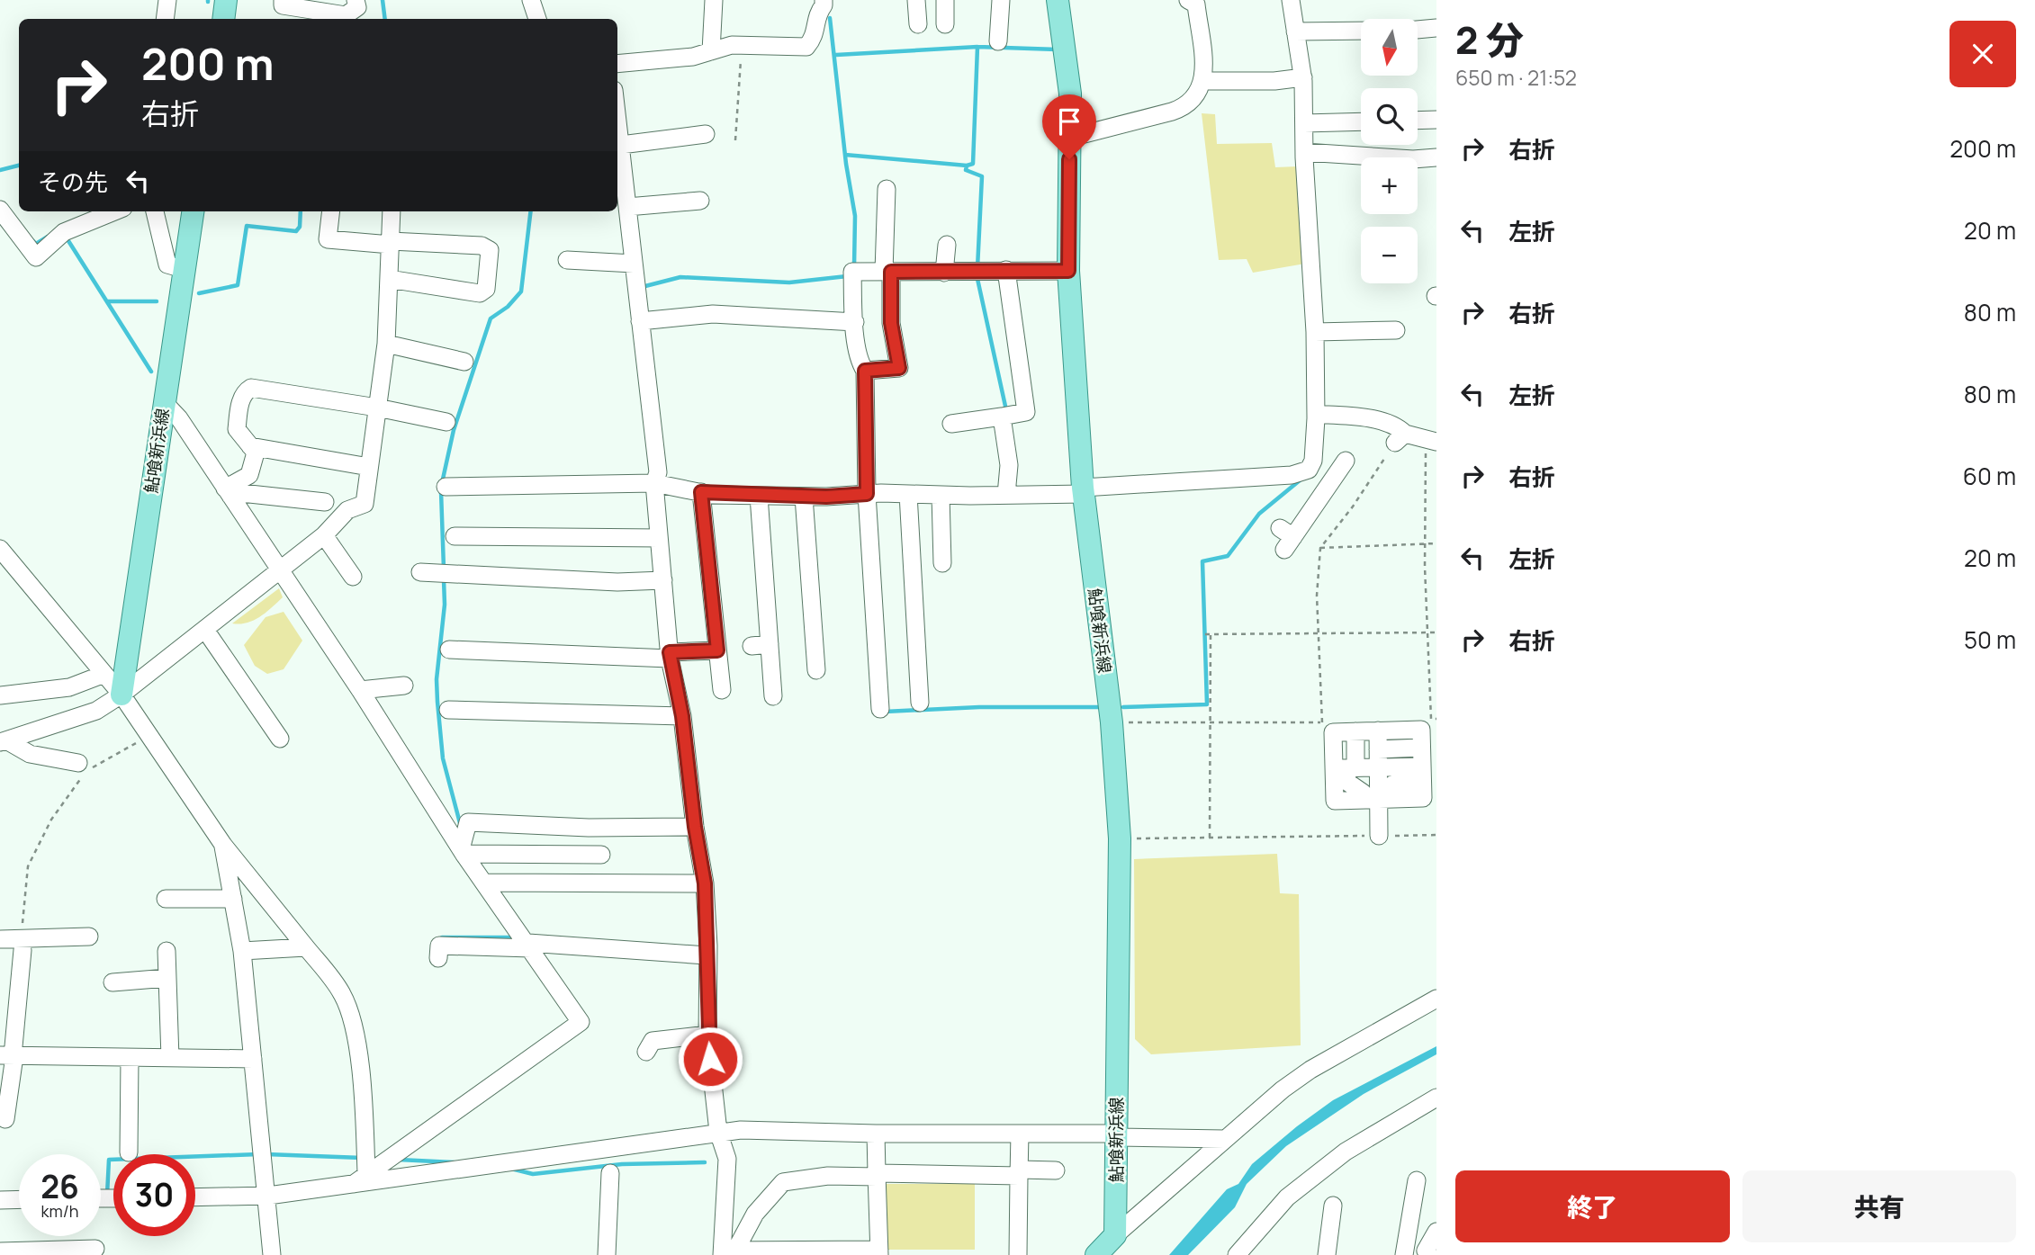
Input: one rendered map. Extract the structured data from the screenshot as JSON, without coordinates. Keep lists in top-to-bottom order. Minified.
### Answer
{"streets":{"main road":["鮎喰新浜線"]},"north":"bottom","page":{"heading":["2 分","650 m · 21:52"],"map_buttons":["+","−"],"turn":["200 m","右折"],"list":[{"name":"右折","value":"200 m"},{"name":"左折","value":"20 m"},{"name":"右折","value":"80 m"},{"name":"左折","value":"80 m"},{"name":"右折","value":"60 m"},{"name":"左折","value":"20 m"},{"name":"右折","value":"50 m"}],"then":"その先","speed":"26 km/h","limit":"30","buttons":["終了","共有"]}}
